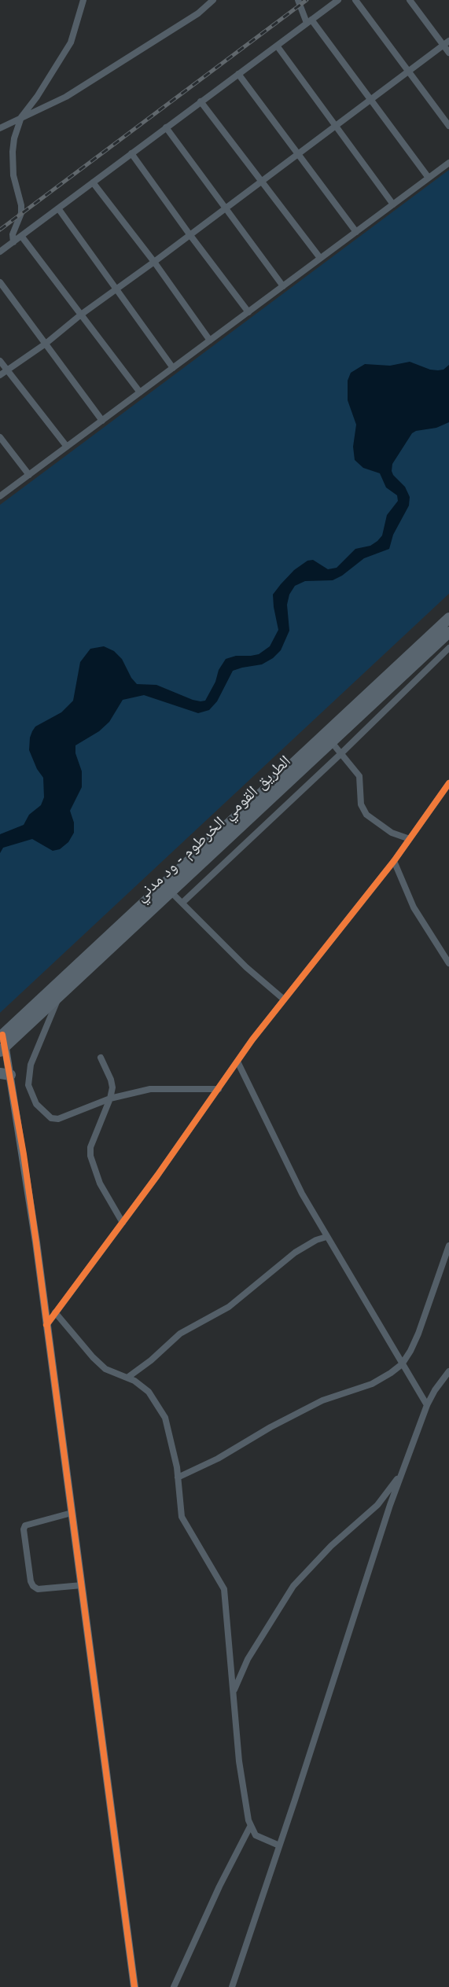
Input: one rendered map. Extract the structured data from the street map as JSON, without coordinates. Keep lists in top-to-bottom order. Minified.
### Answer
{"streets":{"highway":["الطريق القومي الخرطوم - ود مدني"]}}
